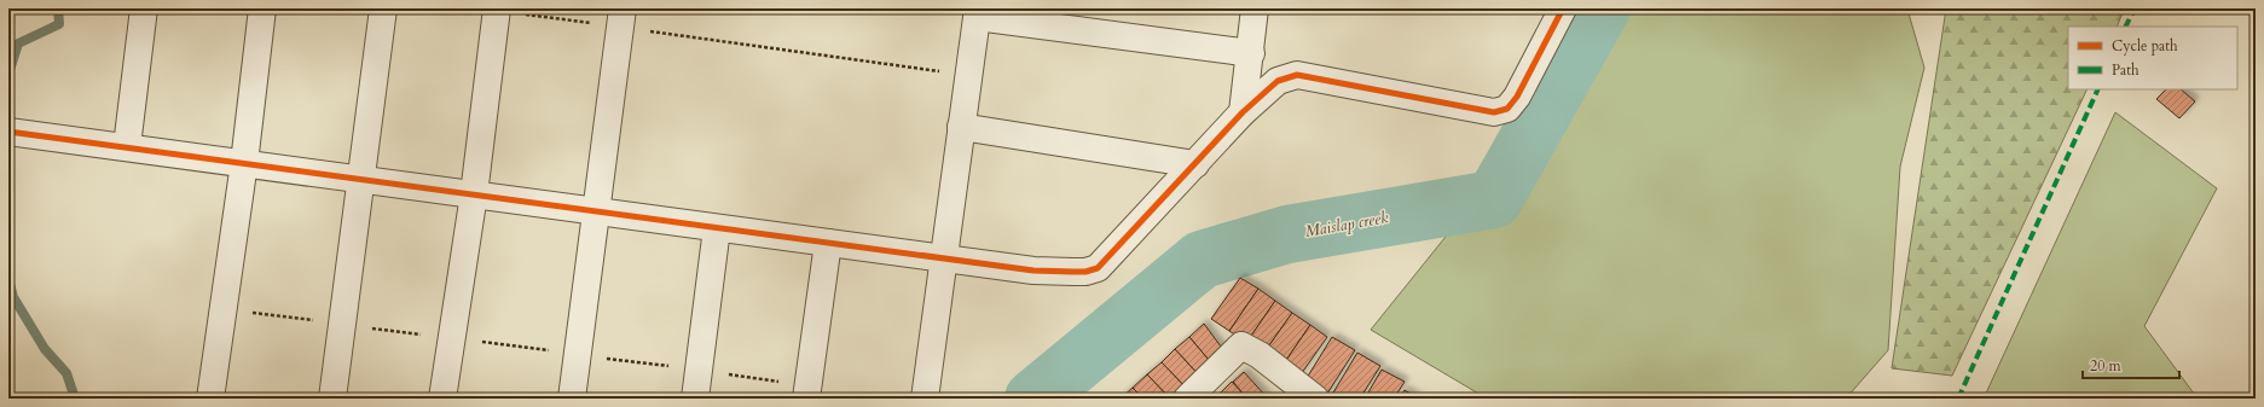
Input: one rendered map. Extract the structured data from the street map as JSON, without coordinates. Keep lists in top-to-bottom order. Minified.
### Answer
{"water":["Maislap creek"],"legend":["Cycle path","Path"],"scale_bar":"20 m"}
